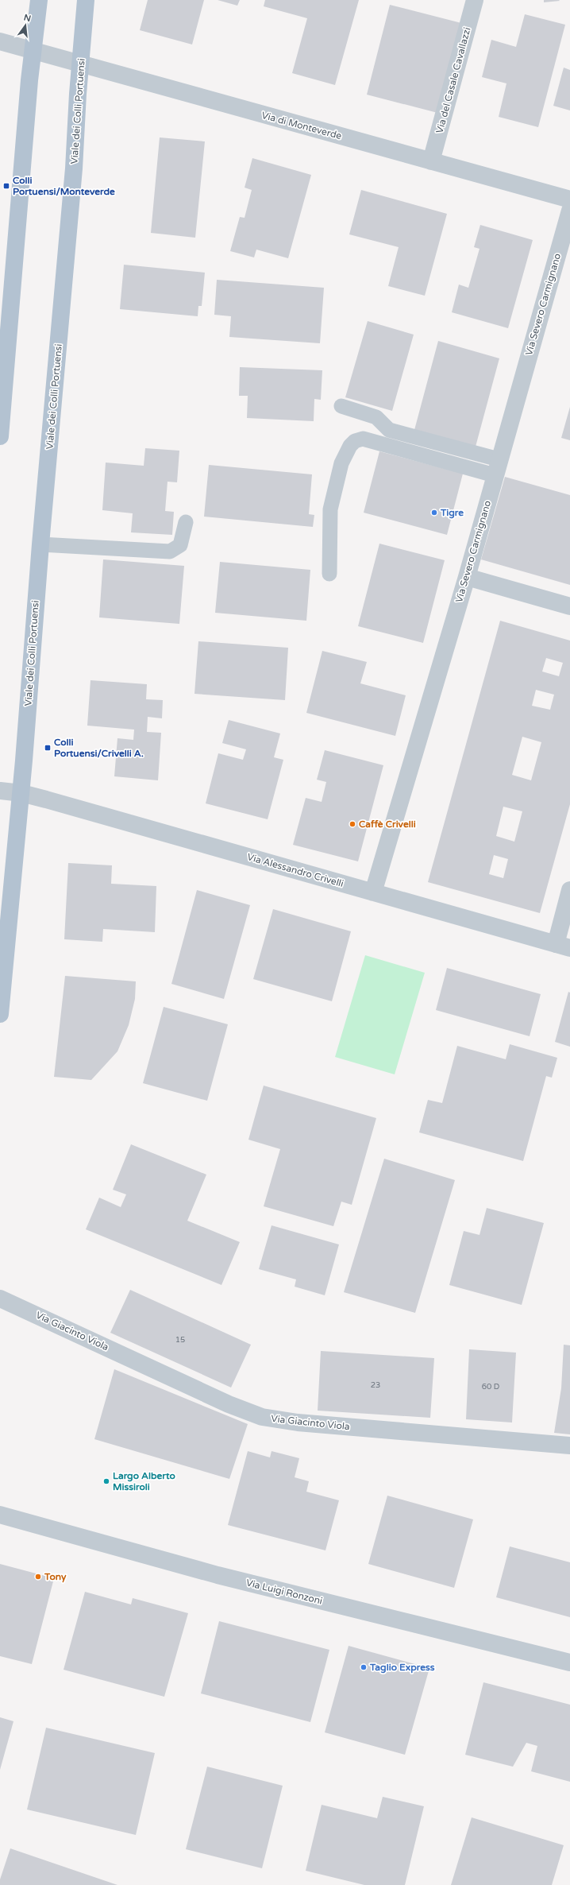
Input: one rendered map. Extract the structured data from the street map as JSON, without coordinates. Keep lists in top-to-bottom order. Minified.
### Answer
{"streets":{"main road":["Viale dei Colli Portuensi"],"street":["Via del Casale Cavallazzi","Via di Monteverde","Via Severo Carmignano","Via Alessandro Crivelli","Via Giacinto Viola","Via Luigi Ronzoni"]},"crossings":[["Via del Casale Cavallazzi","Via di Monteverde"],["Viale dei Colli Portuensi","Via di Monteverde"],["Viale dei Colli Portuensi","Via Alessandro Crivelli"],["Via Severo Carmignano","Via Alessandro Crivelli"]],"places":{"transit":["Colli Portuensi/Monteverde","Colli Portuensi/Crivelli A."],"other":["Tigre","Caffè Crivelli","Largo Alberto Missiroli","Tony","Taglio Express"]},"house_numbers":["15","23","60 D"],"north":"top"}
